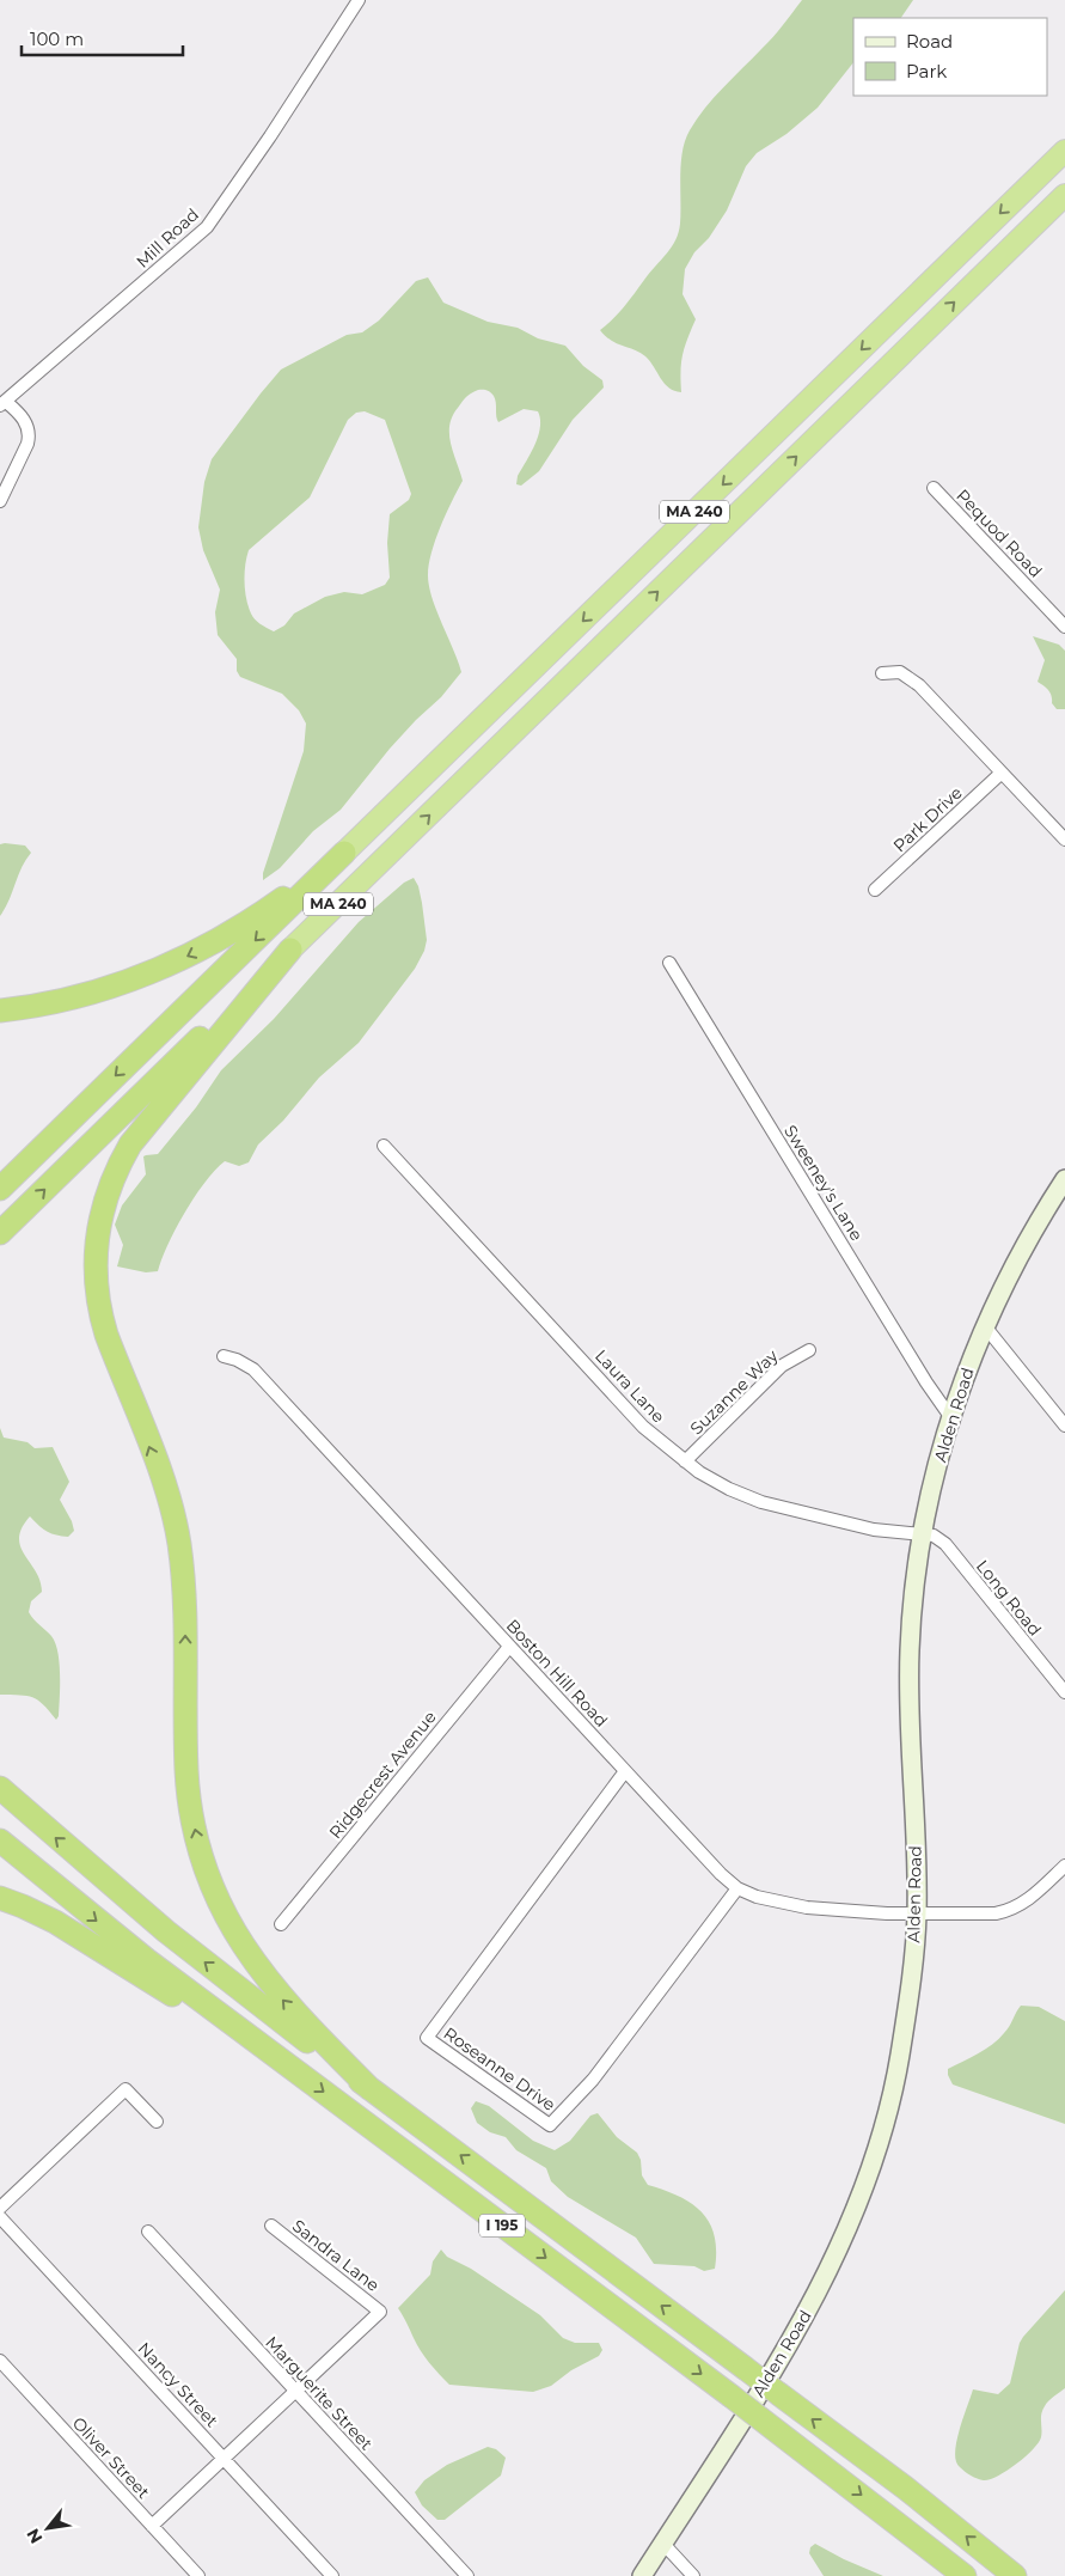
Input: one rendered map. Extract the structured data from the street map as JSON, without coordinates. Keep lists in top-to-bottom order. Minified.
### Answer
{"streets":{"highway":["MA 240","I 195"],"main road":["Alden Road"],"street":["Mill Road","Pequod Road","Park Drive","Sweeney's Lane","Laura Lane","Suzanne Way","Long Road","Boston Hill Road","Ridgecrest Avenue","Roseanne Drive","Sandra Lane","Nancy Street","Marguerite Street","Oliver Street"]},"crossings":[["Sweeney's Lane","Alden Road"],["Laura Lane","Suzanne Way"],["Laura Lane","Alden Road"],["Laura Lane","Long Road"],["Alden Road","Long Road"],["Alden Road","Boston Hill Road"],["Boston Hill Road","Ridgecrest Avenue"],["Boston Hill Road","Roseanne Drive"],["Sandra Lane","Marguerite Street"]],"legend":["Road","Park"],"scale_bar":"100 m","north":"bottom left"}
